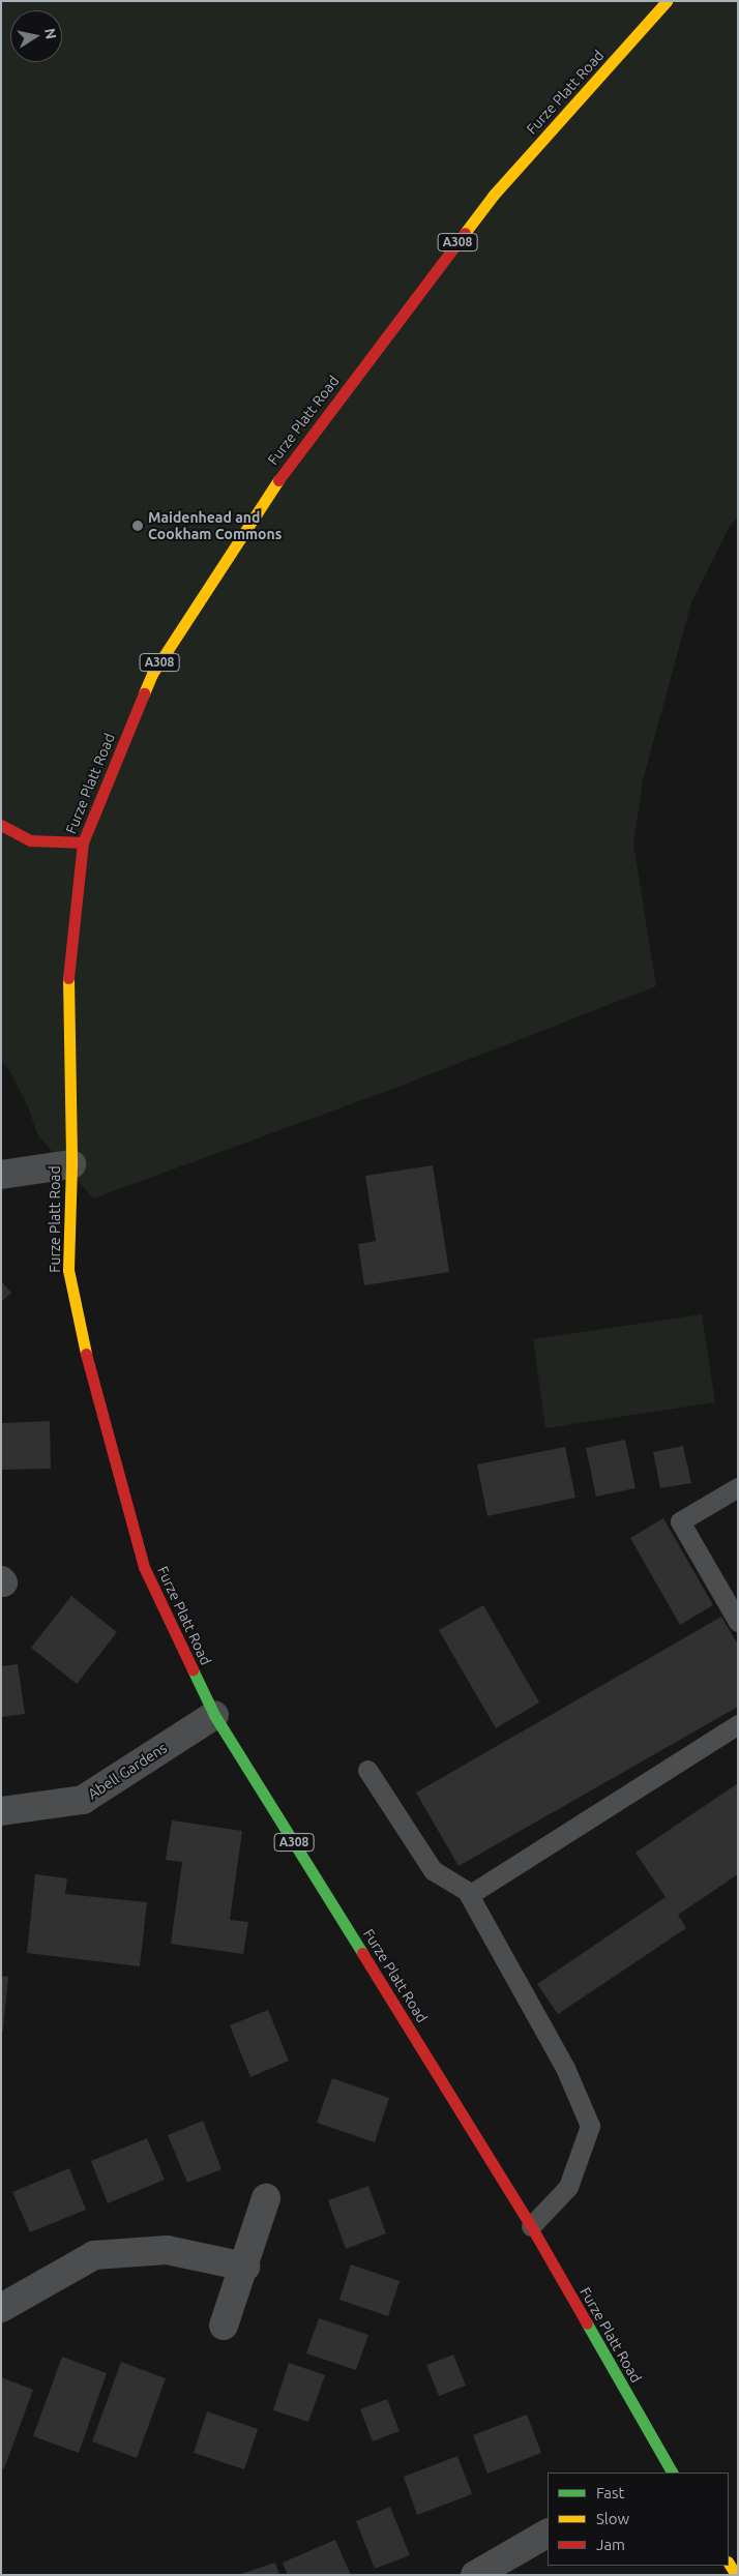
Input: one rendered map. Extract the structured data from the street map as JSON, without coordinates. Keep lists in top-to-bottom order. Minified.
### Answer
{"streets":{"main road":["Furze Platt Road","A308"],"street":["Abell Gardens"]},"crossings":[["Furze Platt Road","Abell Gardens"]],"places":["Maidenhead and Cookham Commons"],"legend":["Fast","Slow","Jam"],"north":"right"}
